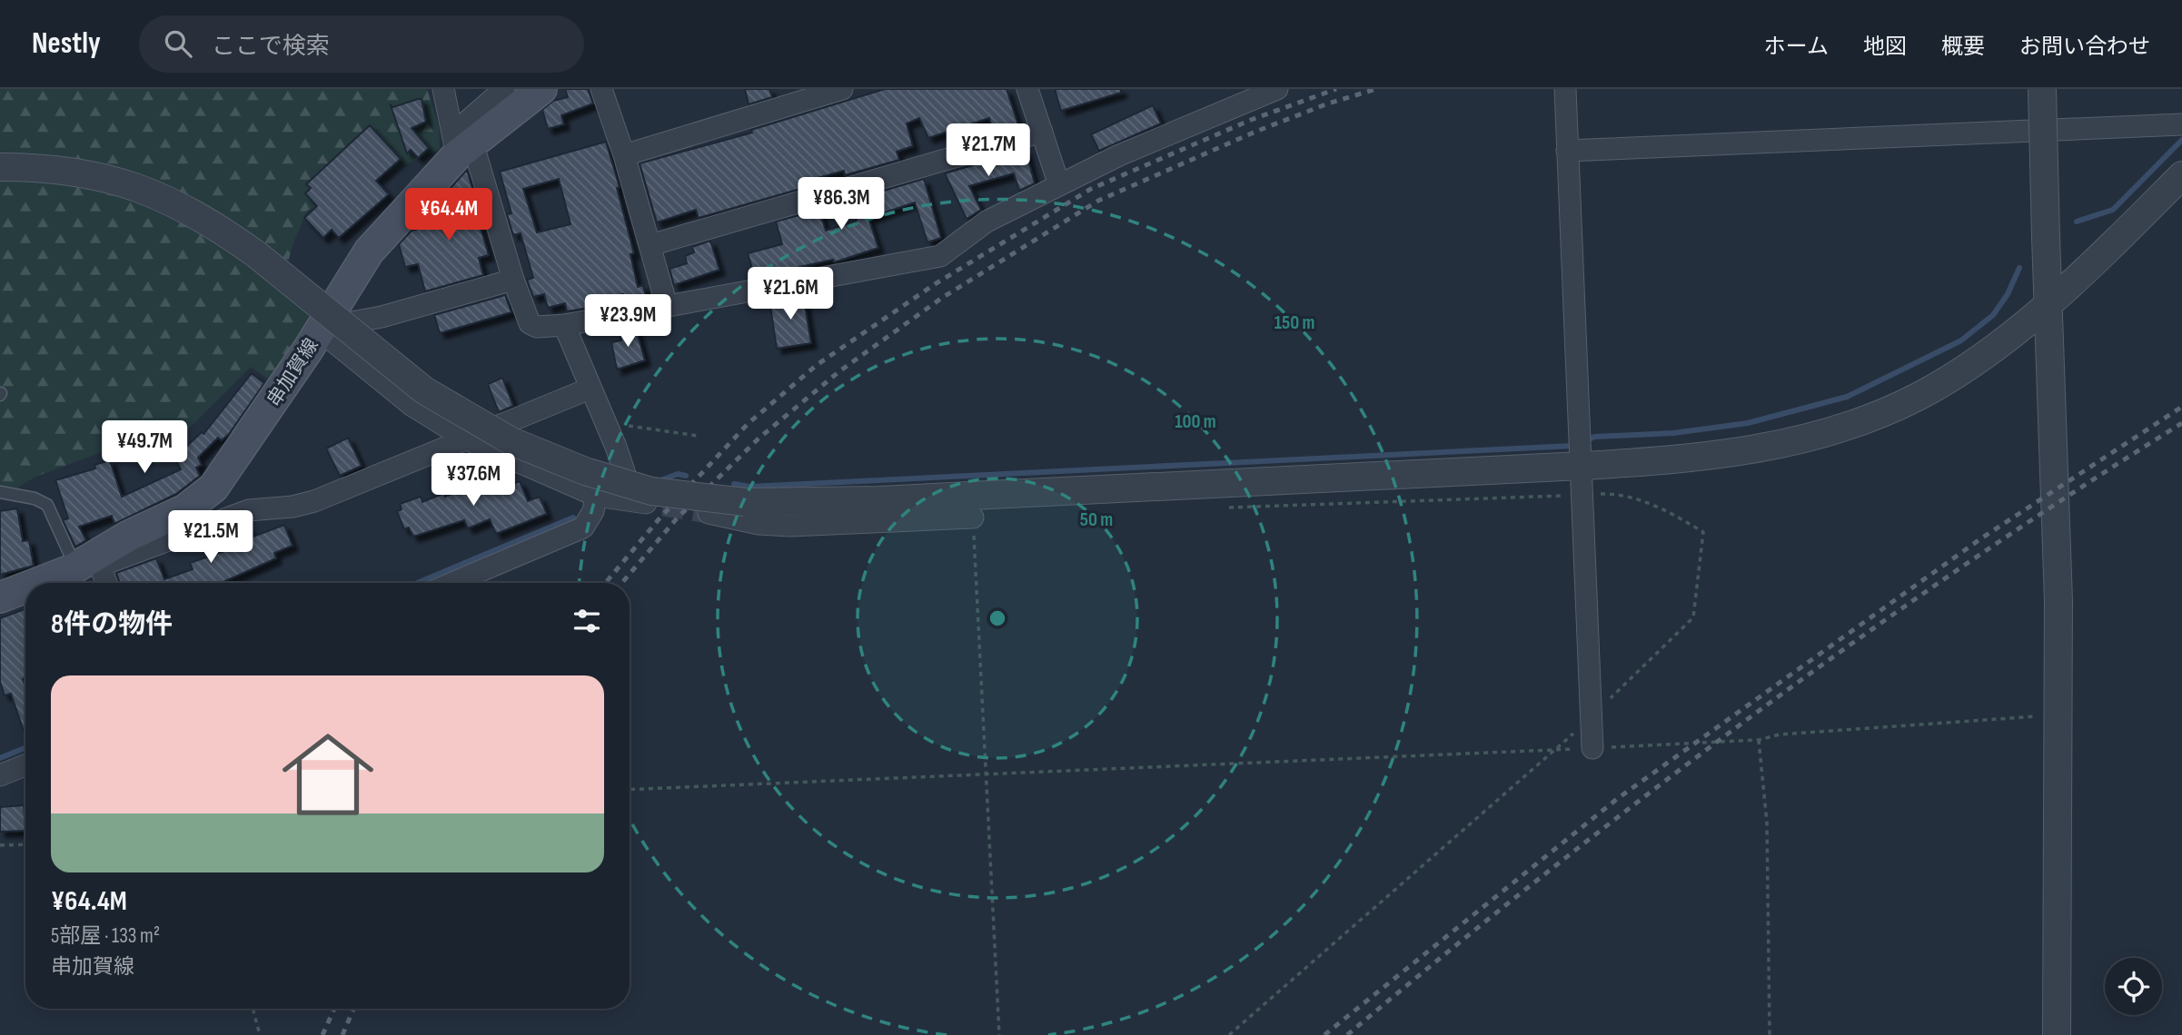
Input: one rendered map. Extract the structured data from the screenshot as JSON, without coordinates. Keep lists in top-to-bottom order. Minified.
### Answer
{"streets":{"main road":["串加賀線"]},"page":{"header":"Nestly","search":"ここで検索","nav":["ホーム","地図","概要","お問い合わせ"],"price":["¥21.7M","¥86.3M","¥64.4M","¥21.6M","¥23.9M","¥49.7M","¥37.6M","¥21.5M"],"heading":"8件の物件","list":[{"name":"¥64.4M","note":"5部屋 · 133 m² · 串加賀線"}]},"rings":["150 m","100 m","50 m"]}
